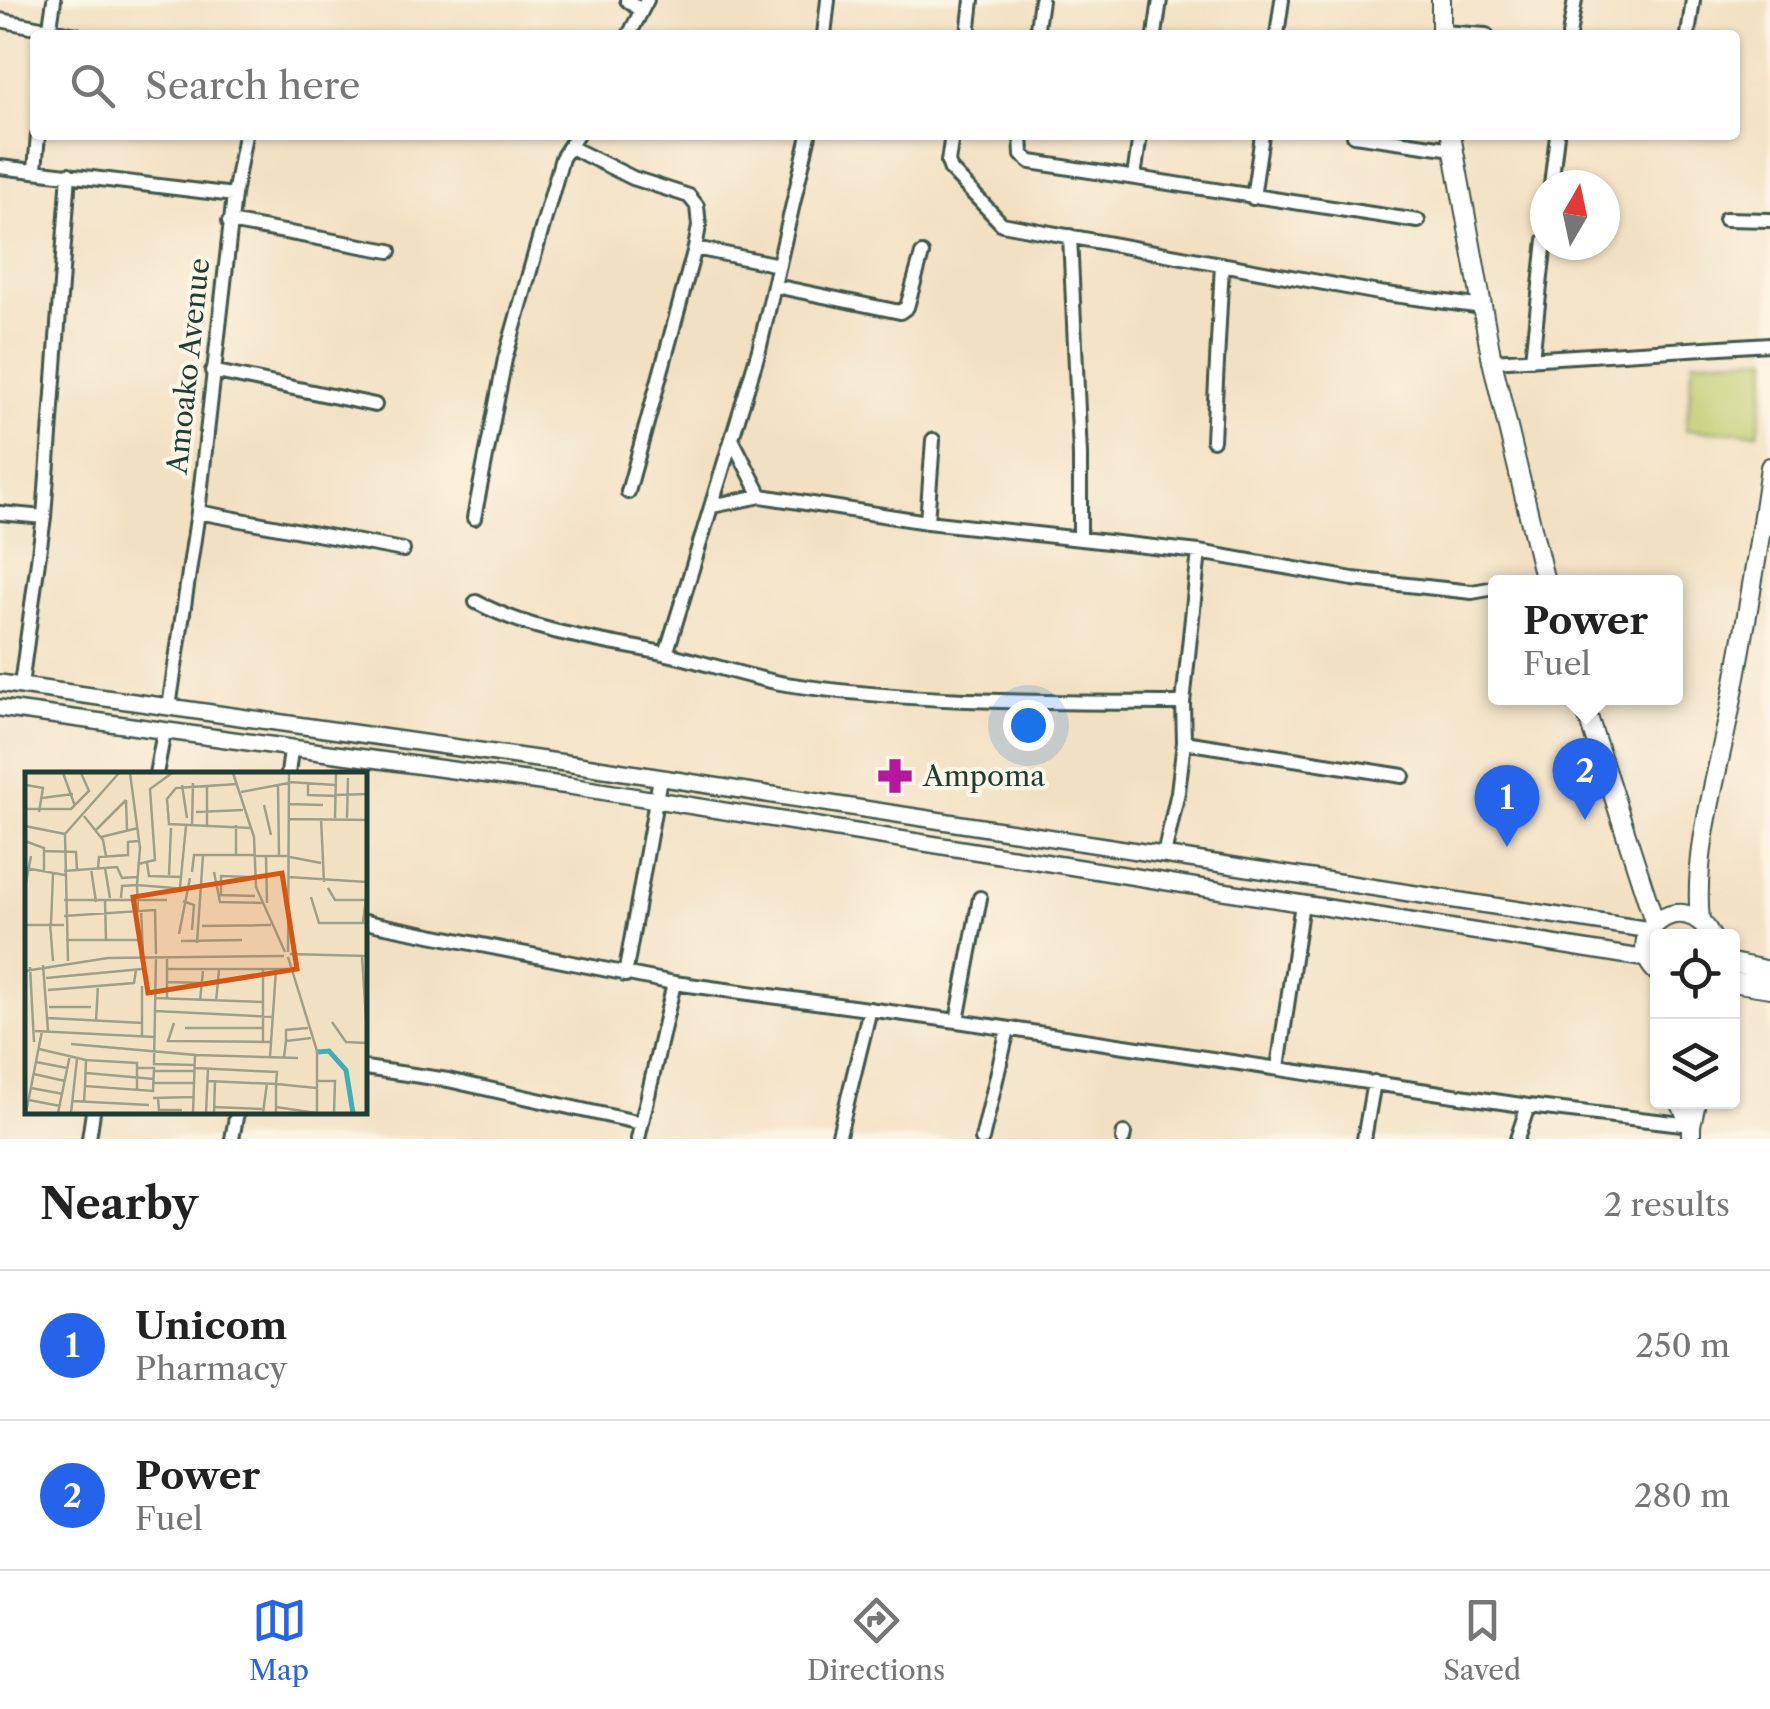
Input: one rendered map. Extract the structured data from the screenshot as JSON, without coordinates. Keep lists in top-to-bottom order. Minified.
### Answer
{"streets":{"street":["Amoako Avenue"]},"places":{"pharmacy":["Ampoma"]},"north":"top","page":{"search":"Search here","popup":["Power","Fuel"],"pins":["2","1"],"heading":["Nearby","2 results"],"list":[{"mark":"1","name":"Unicom","note":"Pharmacy","value":"250 m"},{"mark":"2","name":"Power","note":"Fuel","value":"280 m"}],"nav":["Map","Directions","Saved"]}}
